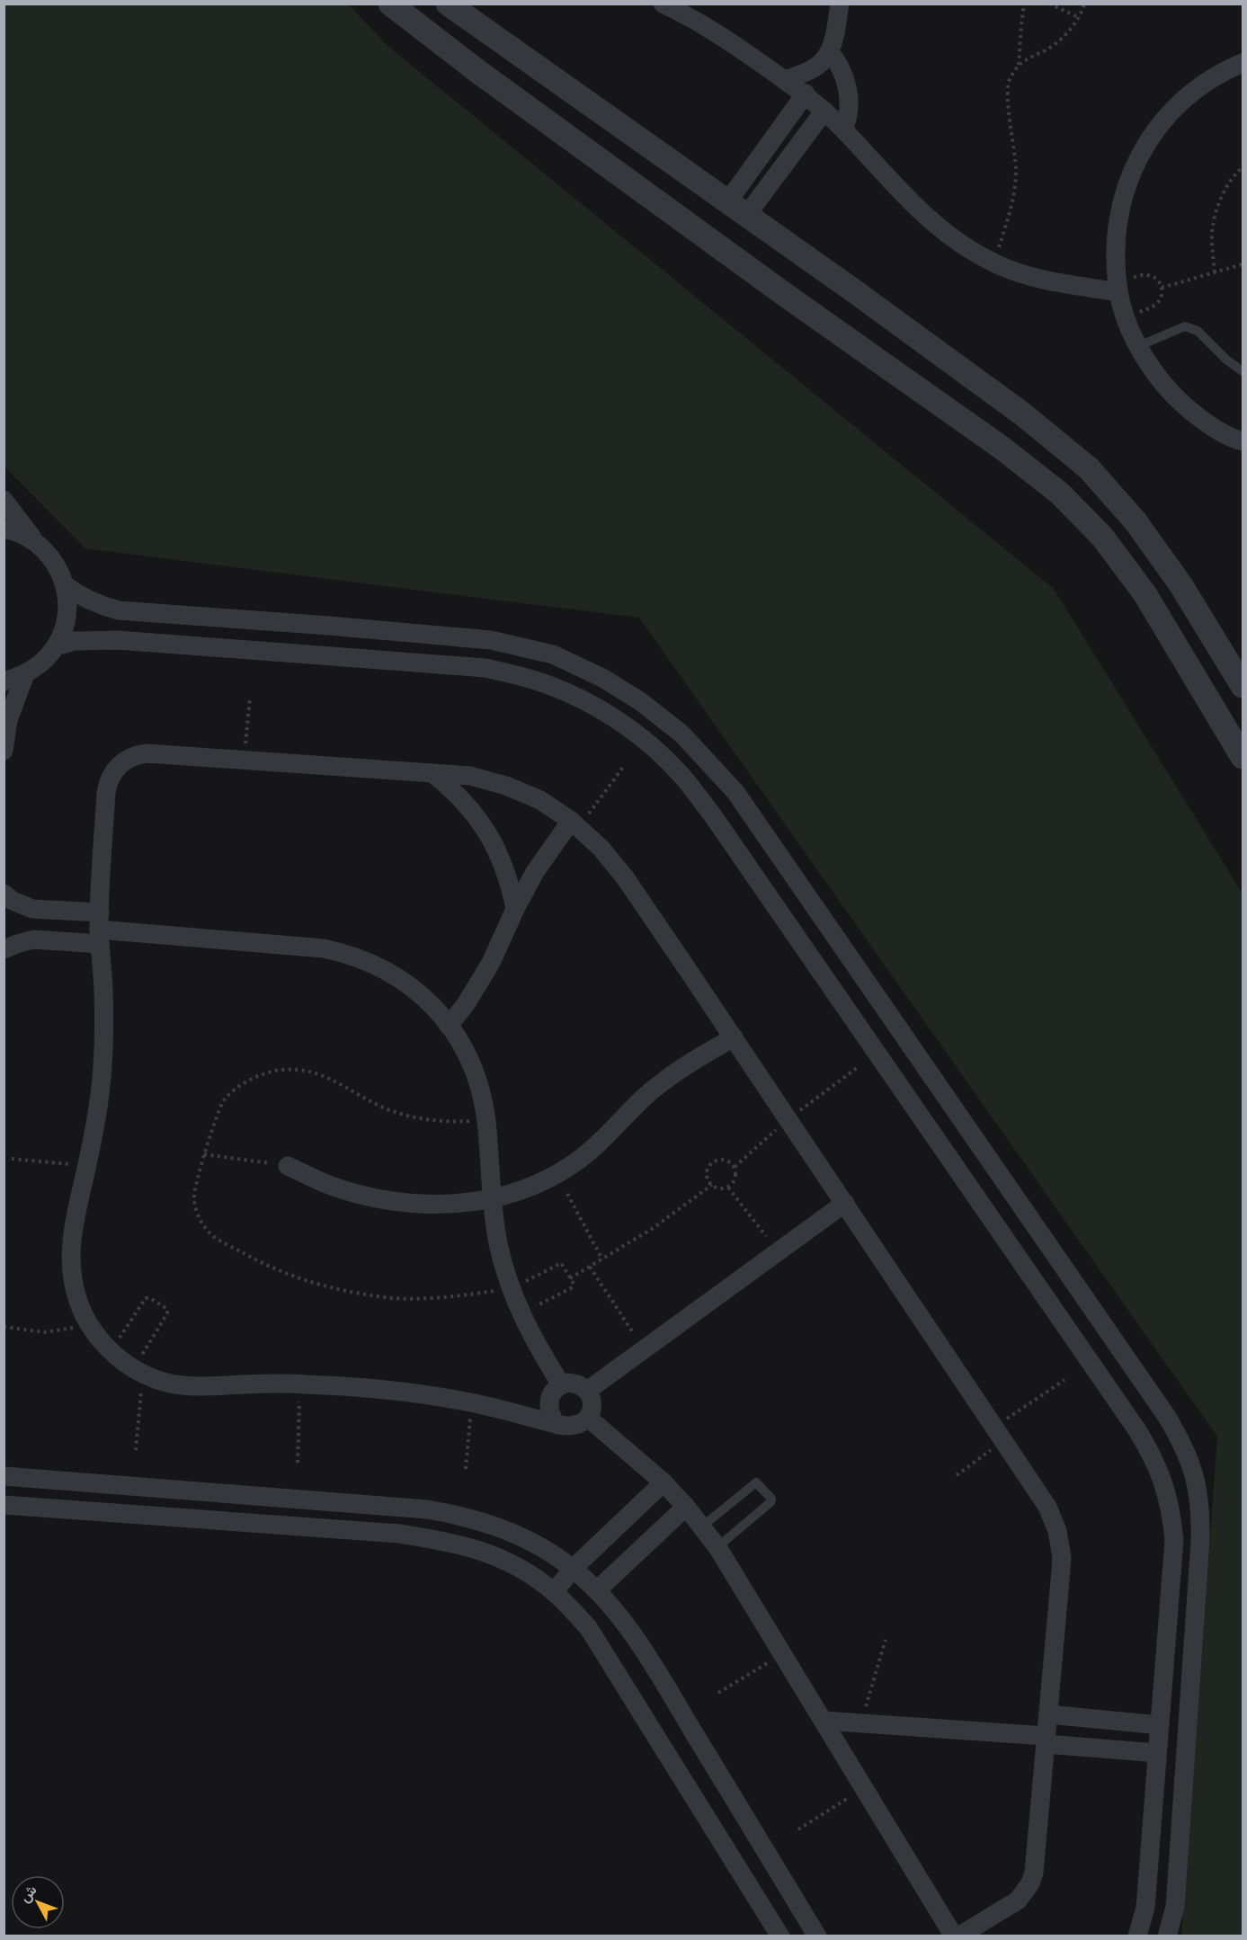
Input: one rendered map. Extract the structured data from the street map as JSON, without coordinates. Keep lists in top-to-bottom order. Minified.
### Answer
{"north":"top left"}
